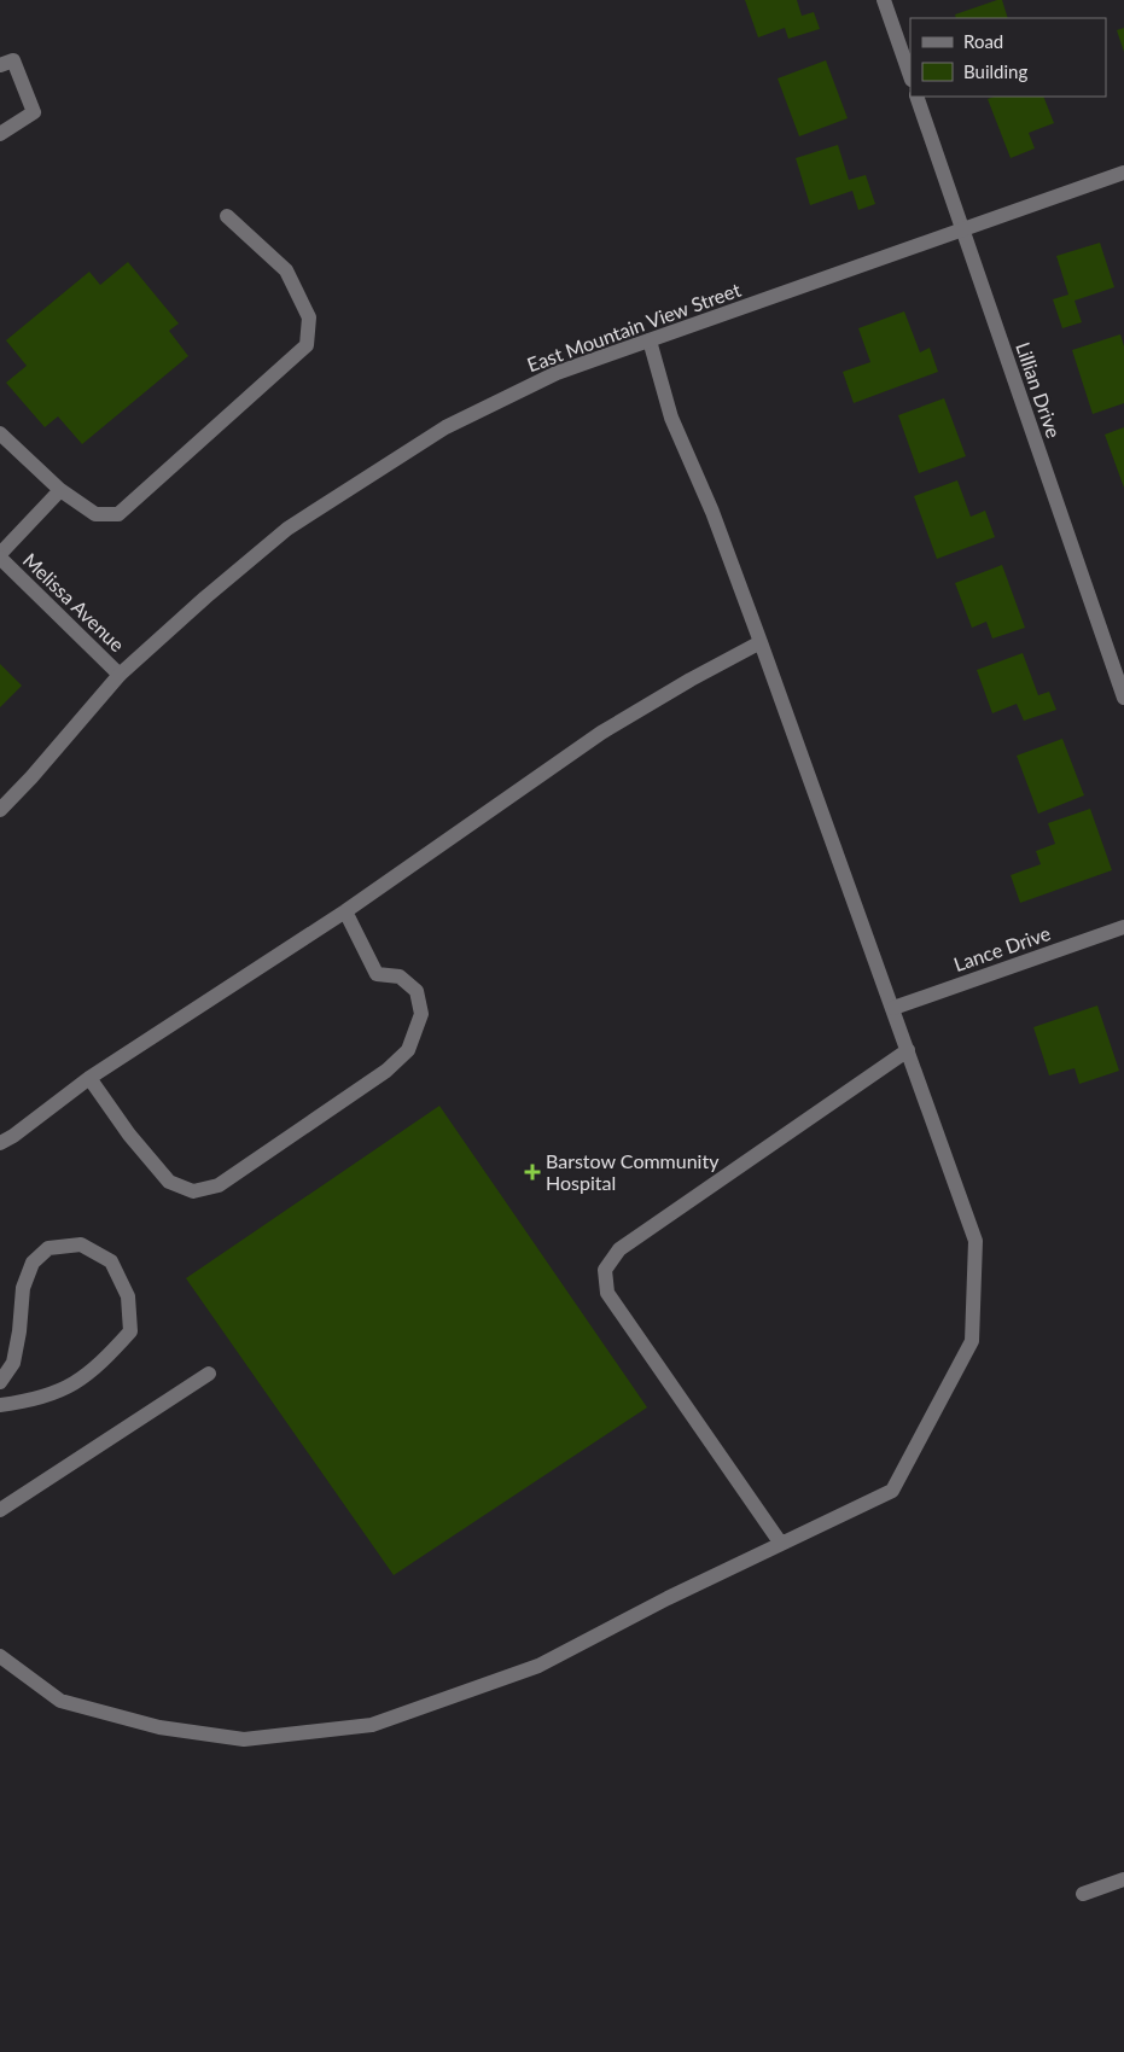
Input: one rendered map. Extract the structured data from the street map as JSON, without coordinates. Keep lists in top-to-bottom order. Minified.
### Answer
{"streets":{"main road":["East Mountain View Street","Lillian Drive","Melissa Avenue","Lance Drive"]},"crossings":[["East Mountain View Street","Lillian Drive"],["East Mountain View Street","Melissa Avenue"]],"places":{"health":["Barstow Community Hospital"]},"legend":["Road","Building"]}
